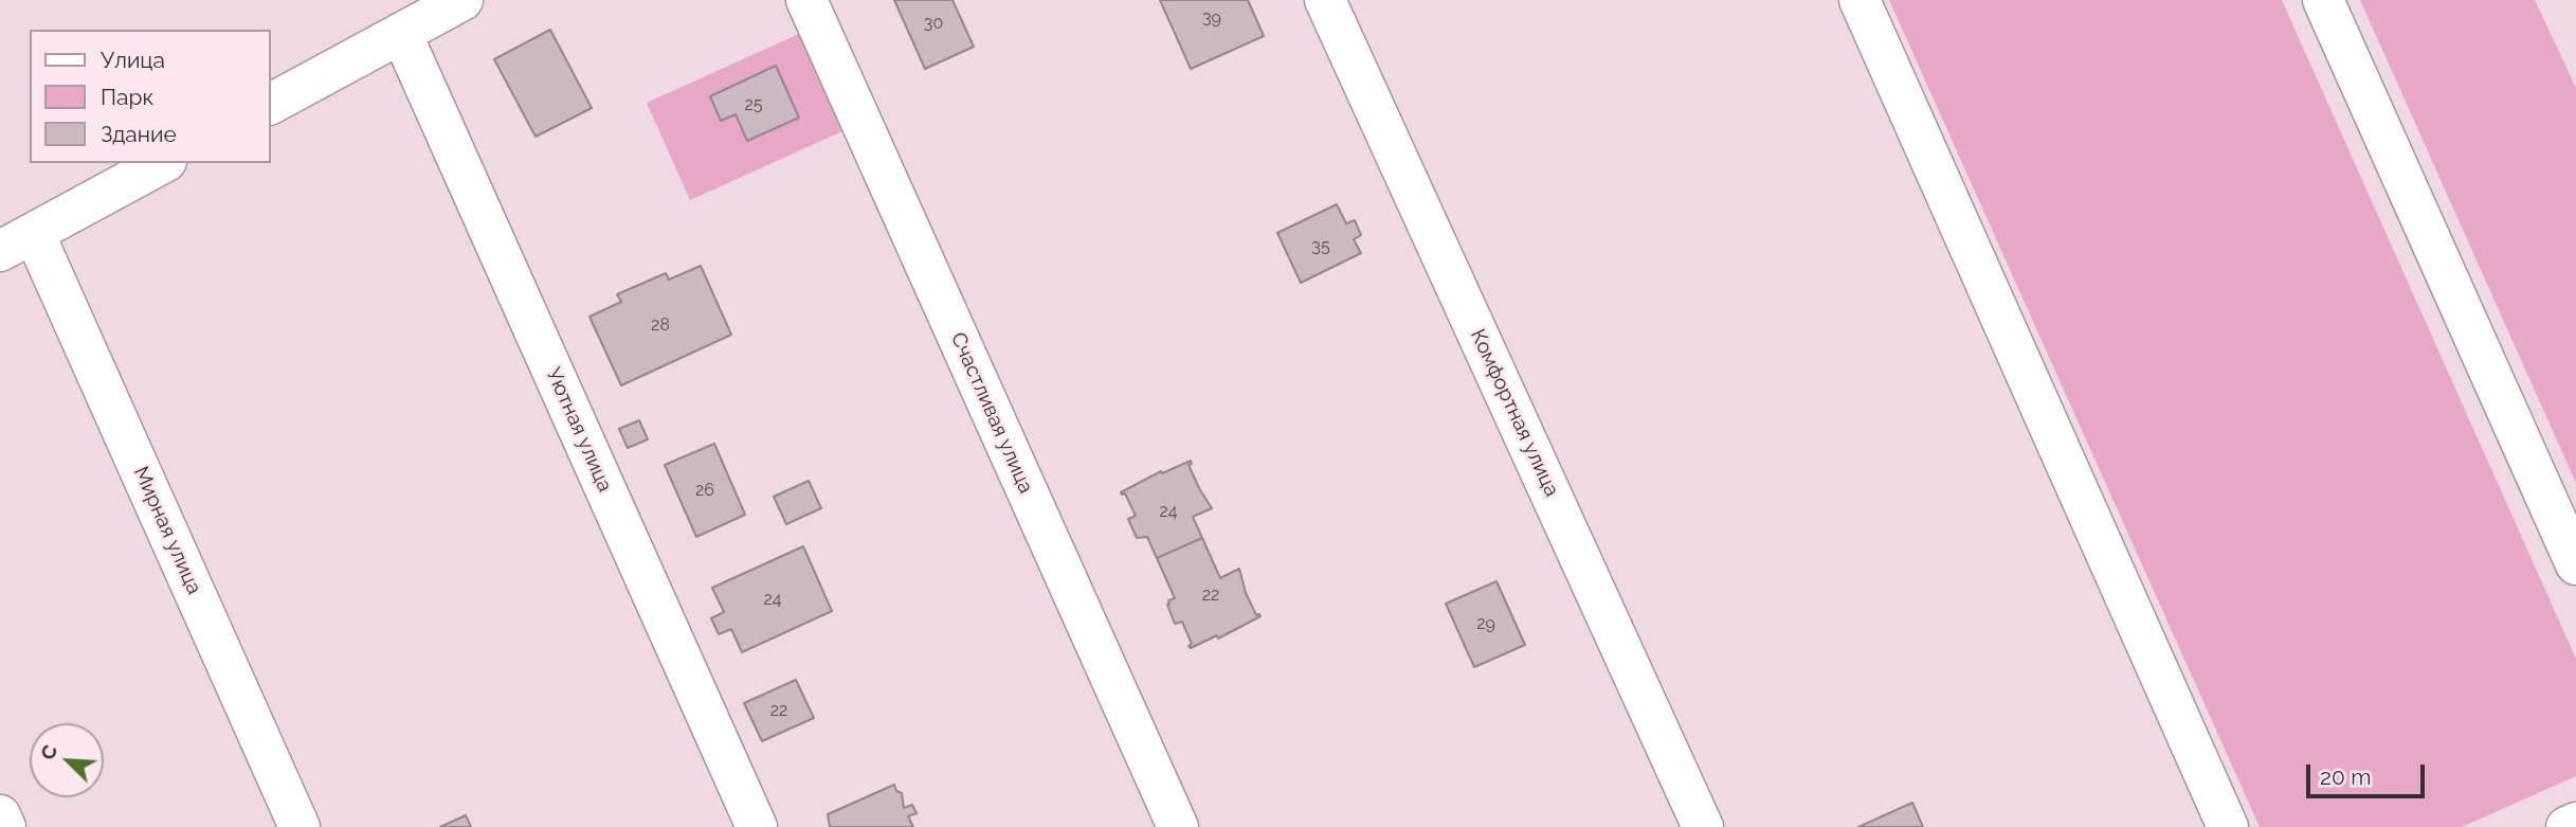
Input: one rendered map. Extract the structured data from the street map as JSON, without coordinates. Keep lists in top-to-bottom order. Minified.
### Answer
{"streets":{"street":["Счастливая улица","Комфортная улица","Уютная улица","Мирная улица"]},"house_numbers":["39","30","25","35","28","26","24","22","24","29","22"],"legend":["Улица","Парк","Здание"],"scale_bar":"20 m","north":"top left"}
